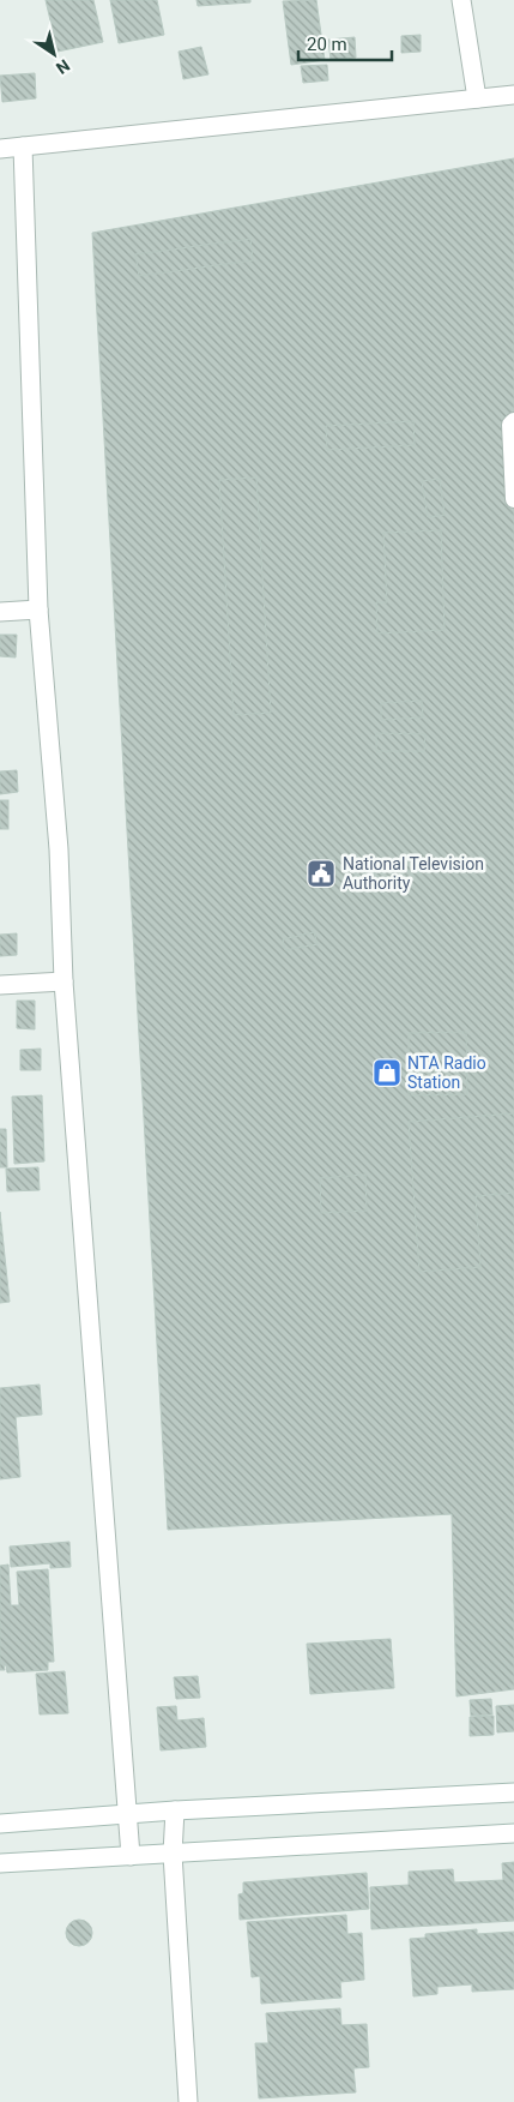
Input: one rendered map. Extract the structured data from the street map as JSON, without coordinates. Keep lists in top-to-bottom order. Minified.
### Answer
{"places":{"public building":["National Television Authority"],"shop":["NTA Radio Station"]},"scale_bar":"20 m","north":"bottom right"}
